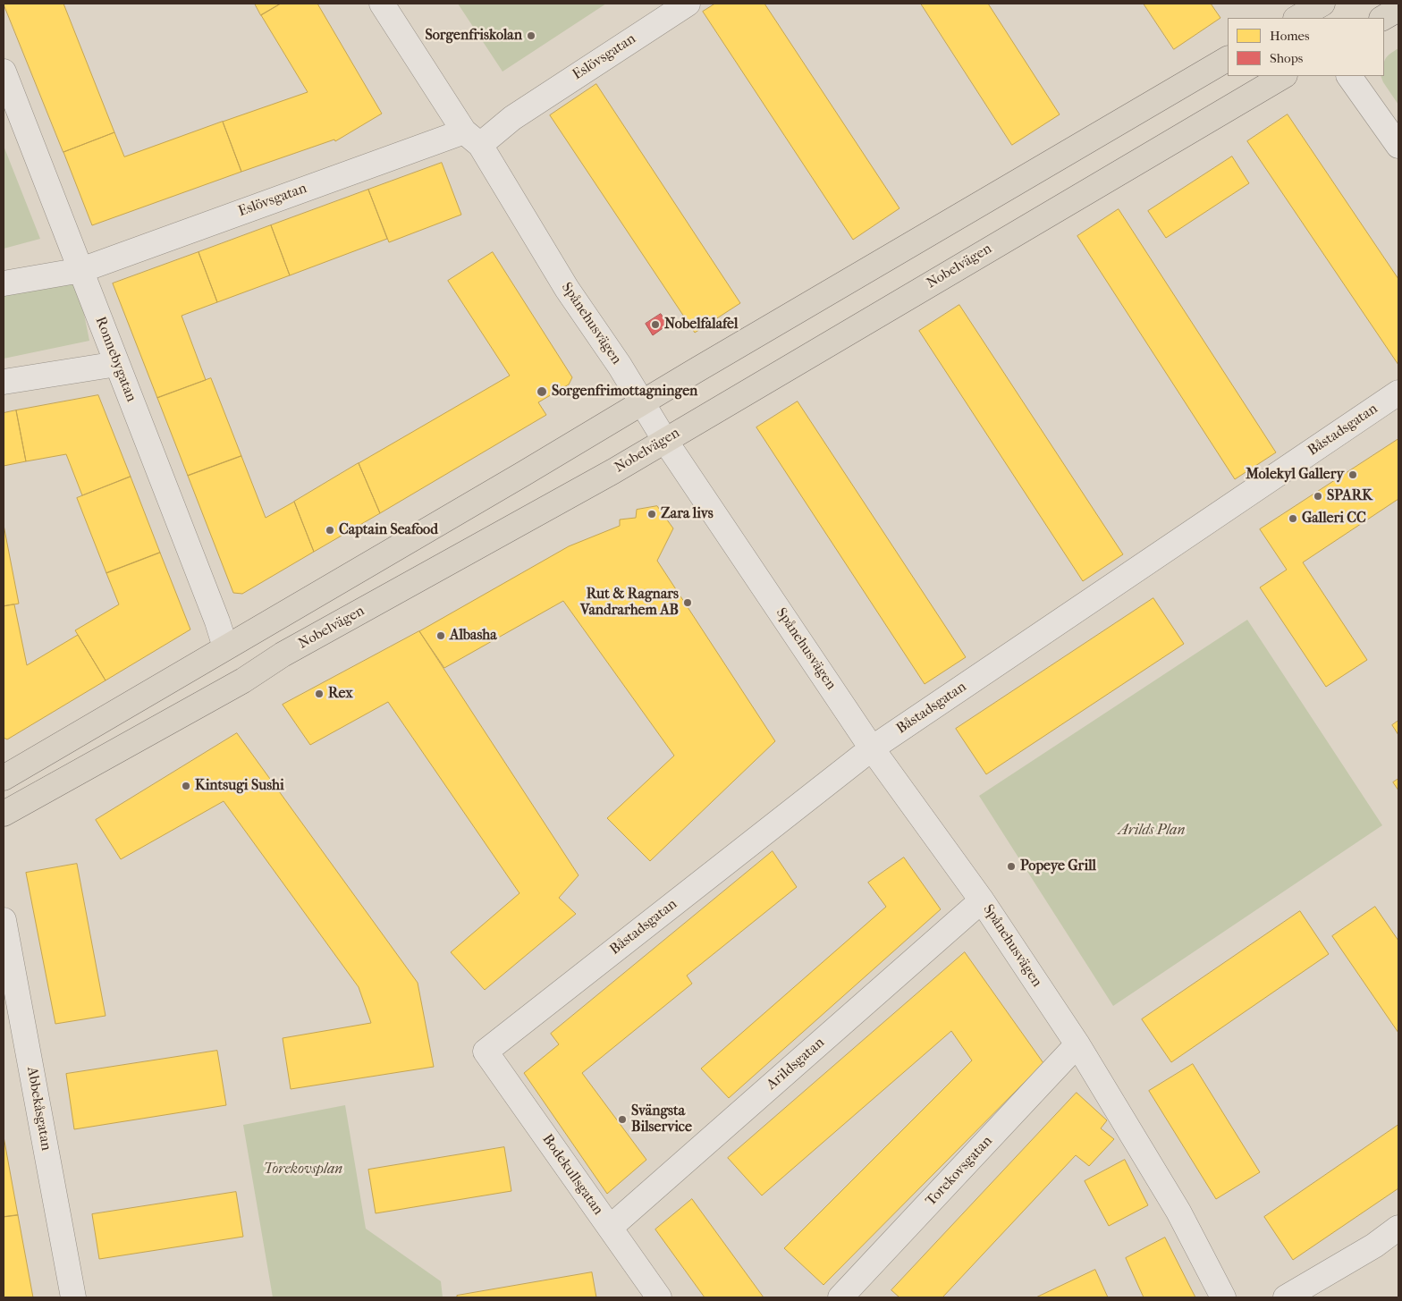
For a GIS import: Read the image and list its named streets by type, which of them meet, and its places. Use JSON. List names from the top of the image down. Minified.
{"streets":{"main road":["Nobelvägen"],"street":["Eslövsgatan","Spånehusvägen","Ronnebygatan","Båstadsgatan","Arildsgatan","Abbekåsgatan","Torekovsgatan","Bodekullsgatan"]},"crossings":[["Eslövsgatan","Spånehusvägen"],["Eslövsgatan","Ronnebygatan"],["Nobelvägen","Spånehusvägen"],["Spånehusvägen","Båstadsgatan"],["Spånehusvägen","Arildsgatan"],["Spånehusvägen","Torekovsgatan"],["Båstadsgatan","Bodekullsgatan"],["Arildsgatan","Bodekullsgatan"]],"parks":["Arilds Plan","Torekovsplan"],"places":["Sorgenfriskolan","Nobelfalafel","Sorgenfrimottagningen","Molekyl Gallery","SPARK","Zara livs","Galleri CC","Captain Seafood","Rut & Ragnars Vandrarhem AB","Albasha","Rex","Kintsugi Sushi","Popeye Grill","Svängsta Bilservice"],"legend":["Homes","Shops"]}
